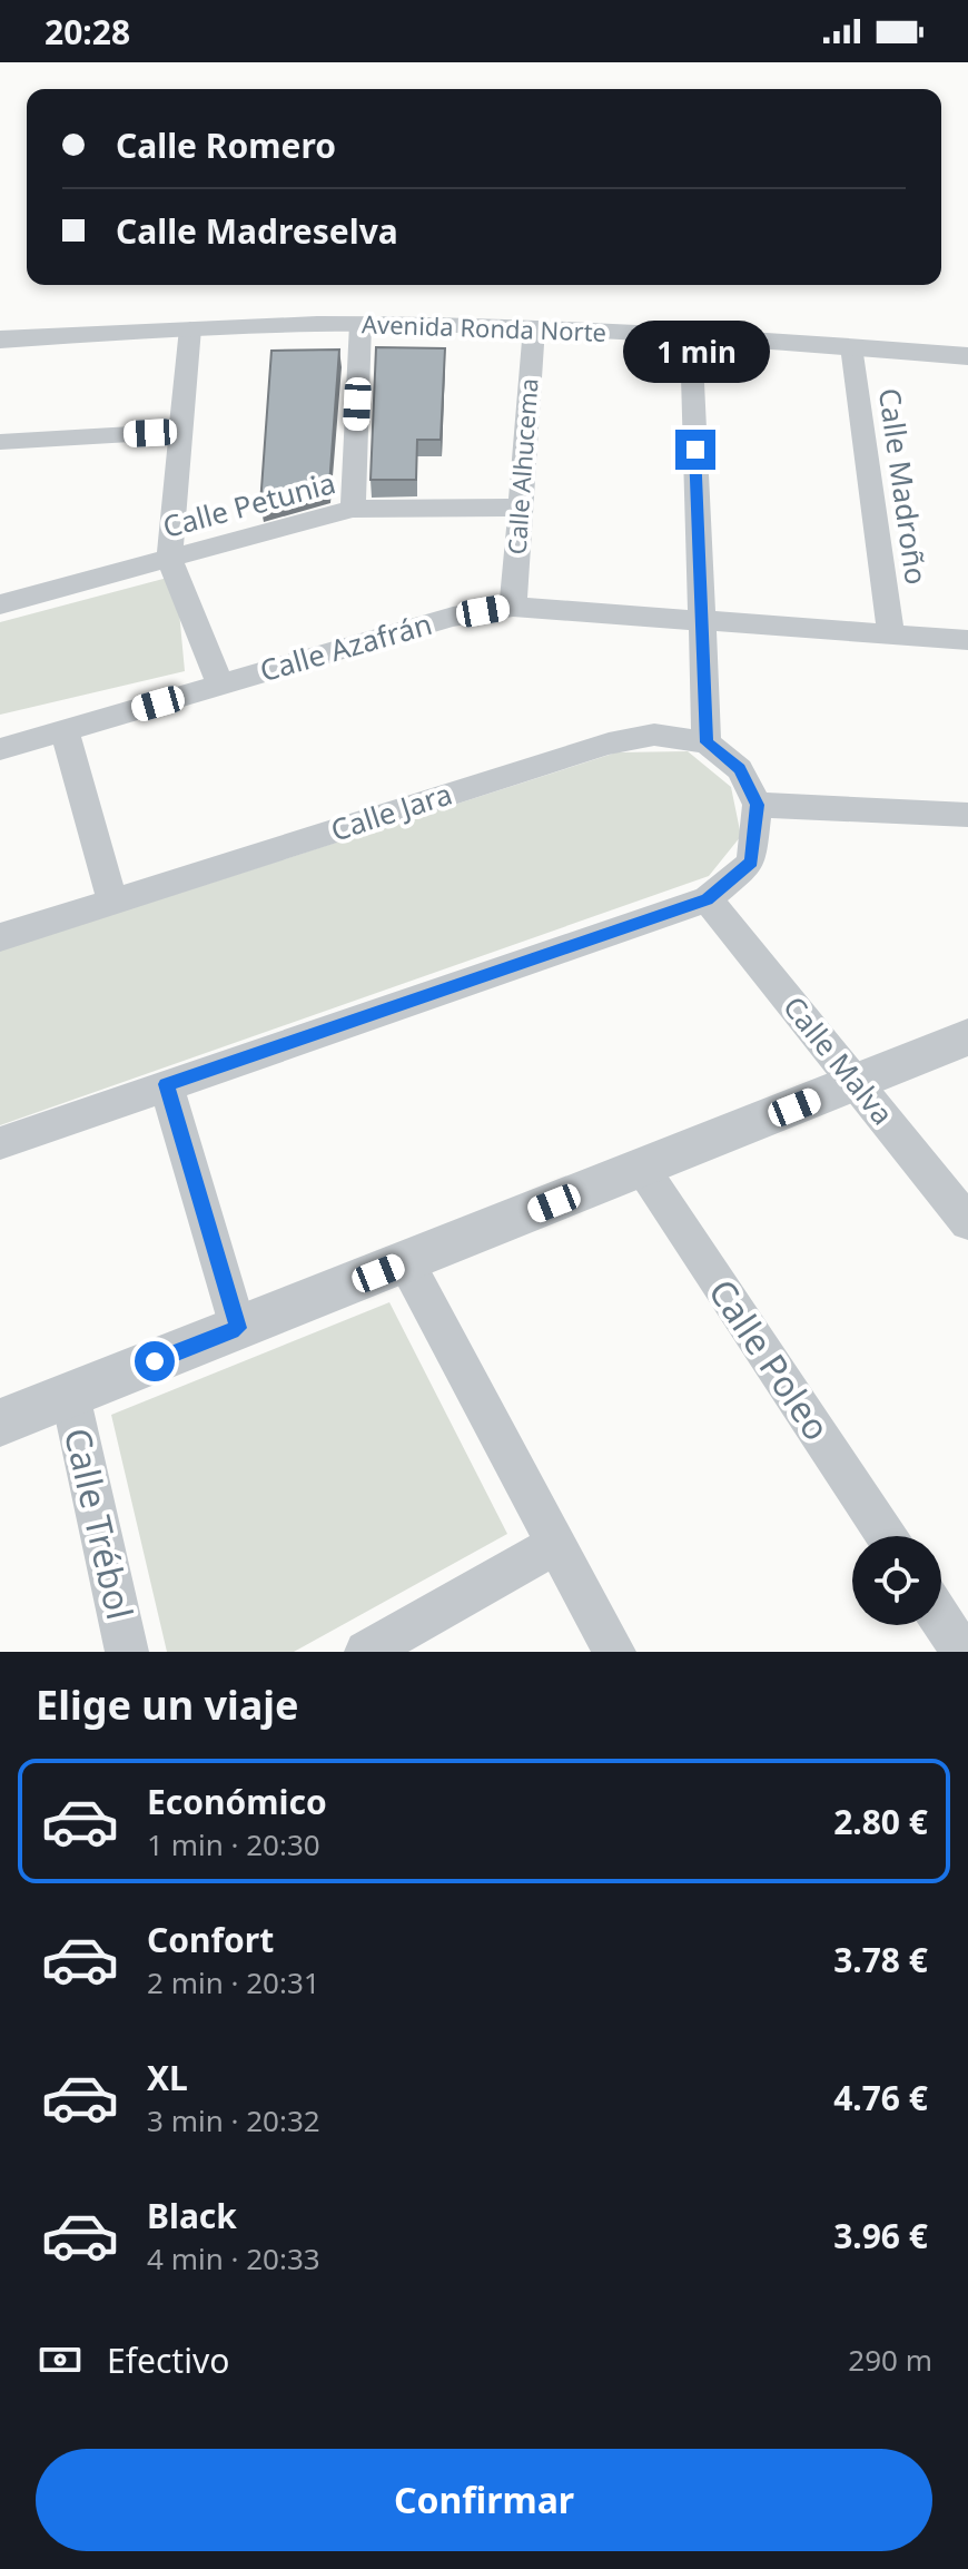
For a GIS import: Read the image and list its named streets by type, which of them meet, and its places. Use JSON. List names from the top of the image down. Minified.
{"streets":{"street":["Avenida Ronda Norte","Calle Alhucema","Calle Madroño","Calle Petunia","Calle Azafrán","Calle Jara","Calle Malva","Calle Poleo","Calle Trébol"]},"crossings":[["Avenida Ronda Norte","Calle Alhucema"],["Avenida Ronda Norte","Calle Madroño"],["Calle Alhucema","Calle Petunia"],["Calle Alhucema","Calle Azafrán"],["Calle Madroño","Calle Azafrán"]],"page":{"status":"20:28","banner":["Calle Romero","Calle Madreselva"],"bubble":"1 min","heading":"Elige un viaje","list":[{"name":"Económico","note":"1 min · 20:30","value":"2.80 €"},{"name":"Confort","note":"2 min · 20:31","value":"3.78 €"},{"name":"XL","note":"3 min · 20:32","value":"4.76 €"},{"name":"Black","note":"4 min · 20:33","value":"3.96 €"}],"pay":["Efectivo","290 m"],"buttons":"Confirmar"}}
